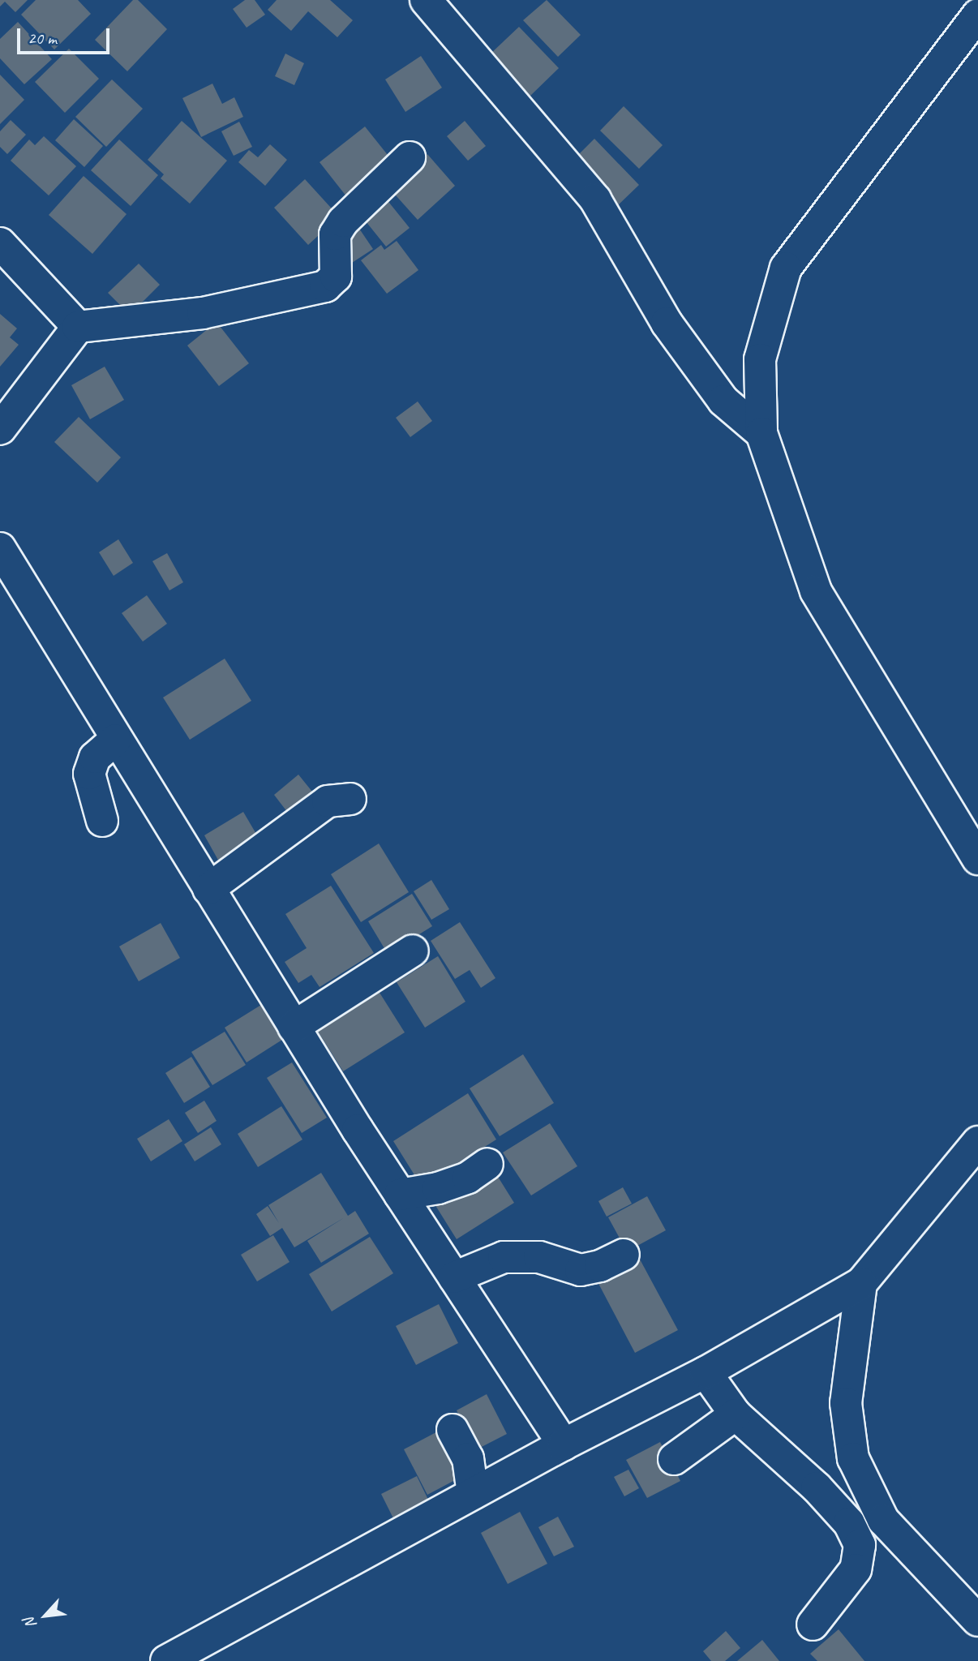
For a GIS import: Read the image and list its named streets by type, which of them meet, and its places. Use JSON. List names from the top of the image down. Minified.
{"scale_bar":"20 m","north":"bottom left"}
